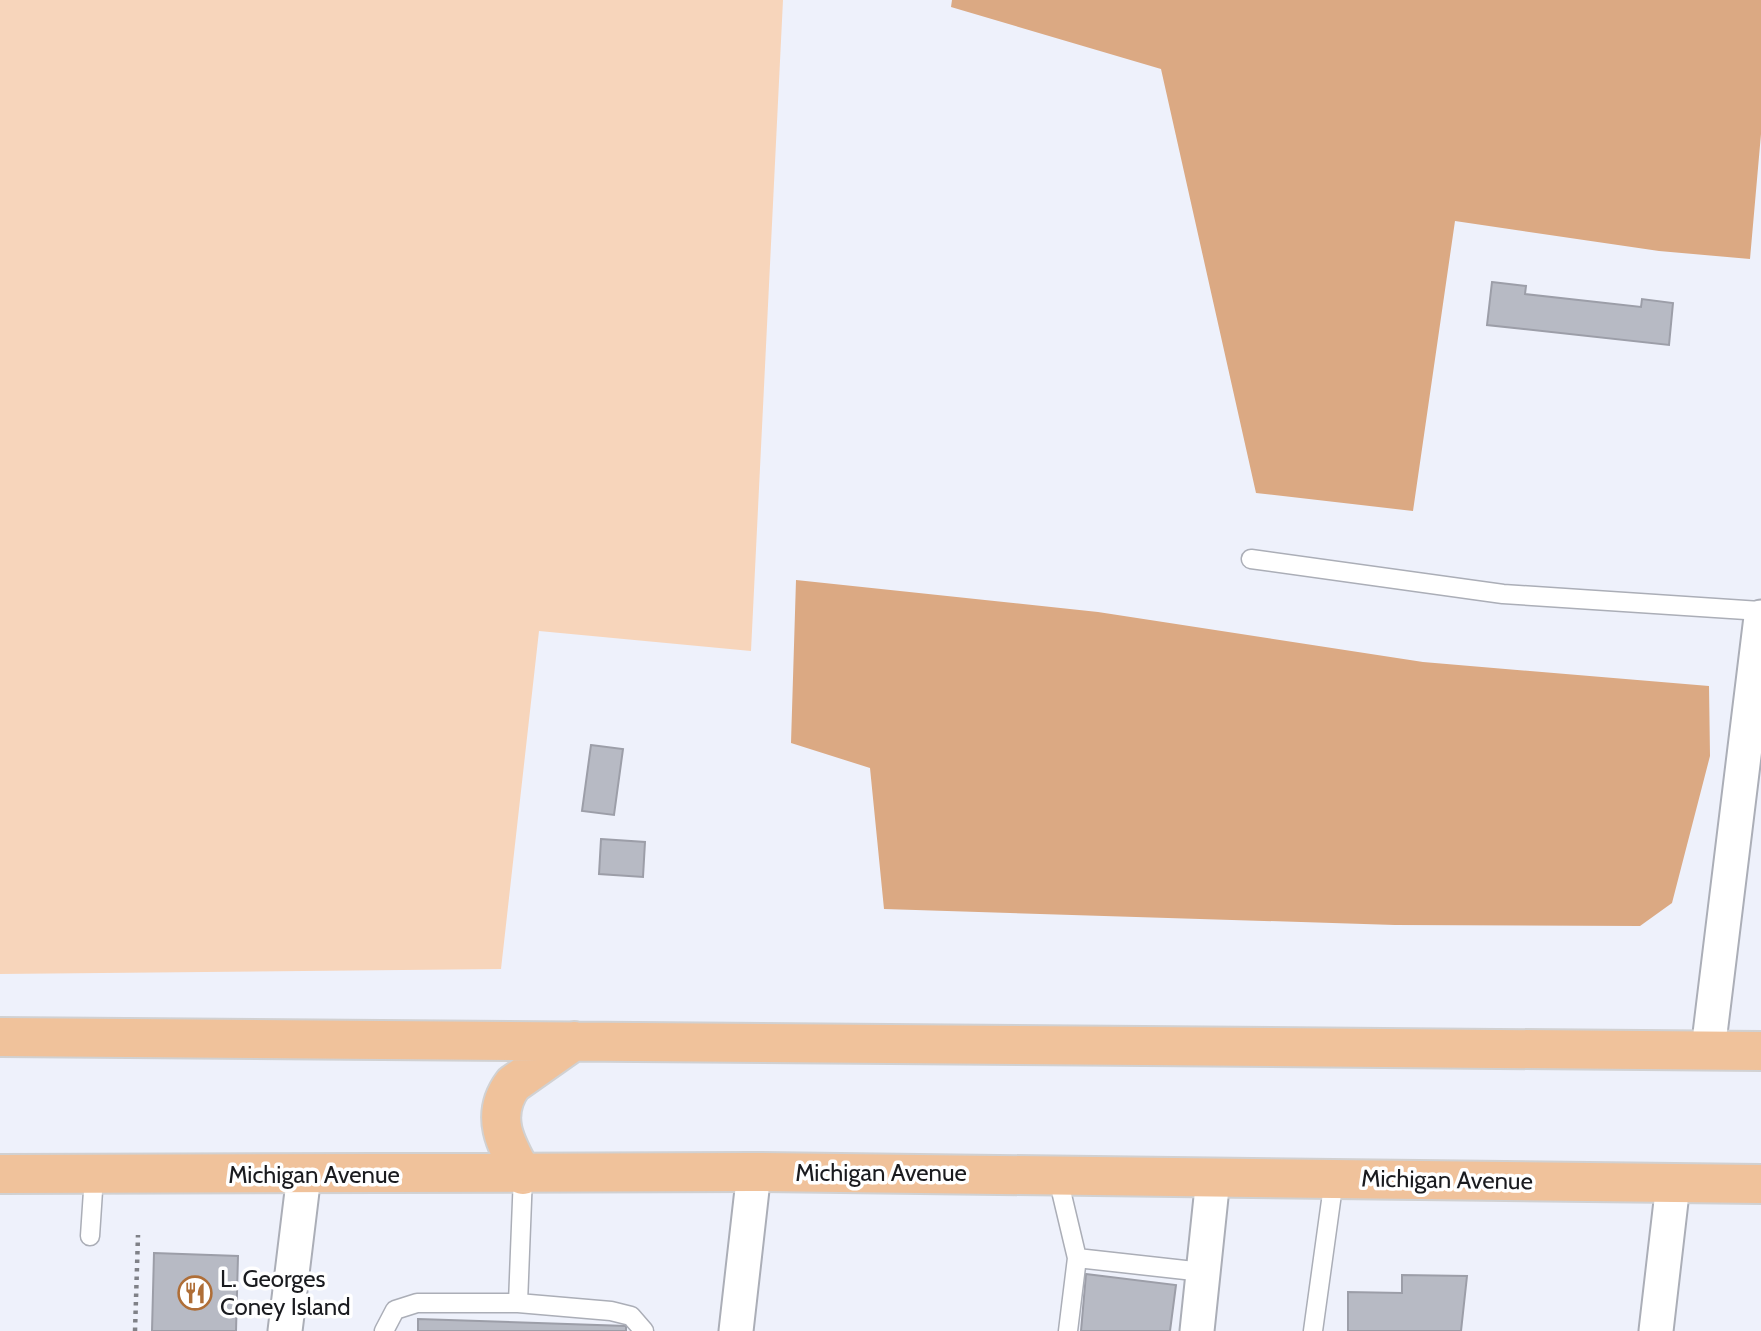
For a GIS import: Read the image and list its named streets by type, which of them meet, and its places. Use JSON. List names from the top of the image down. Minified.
{"streets":{"main road":["Michigan Avenue"]},"places":{"restaurant":["L. Georges Coney Island"]}}
